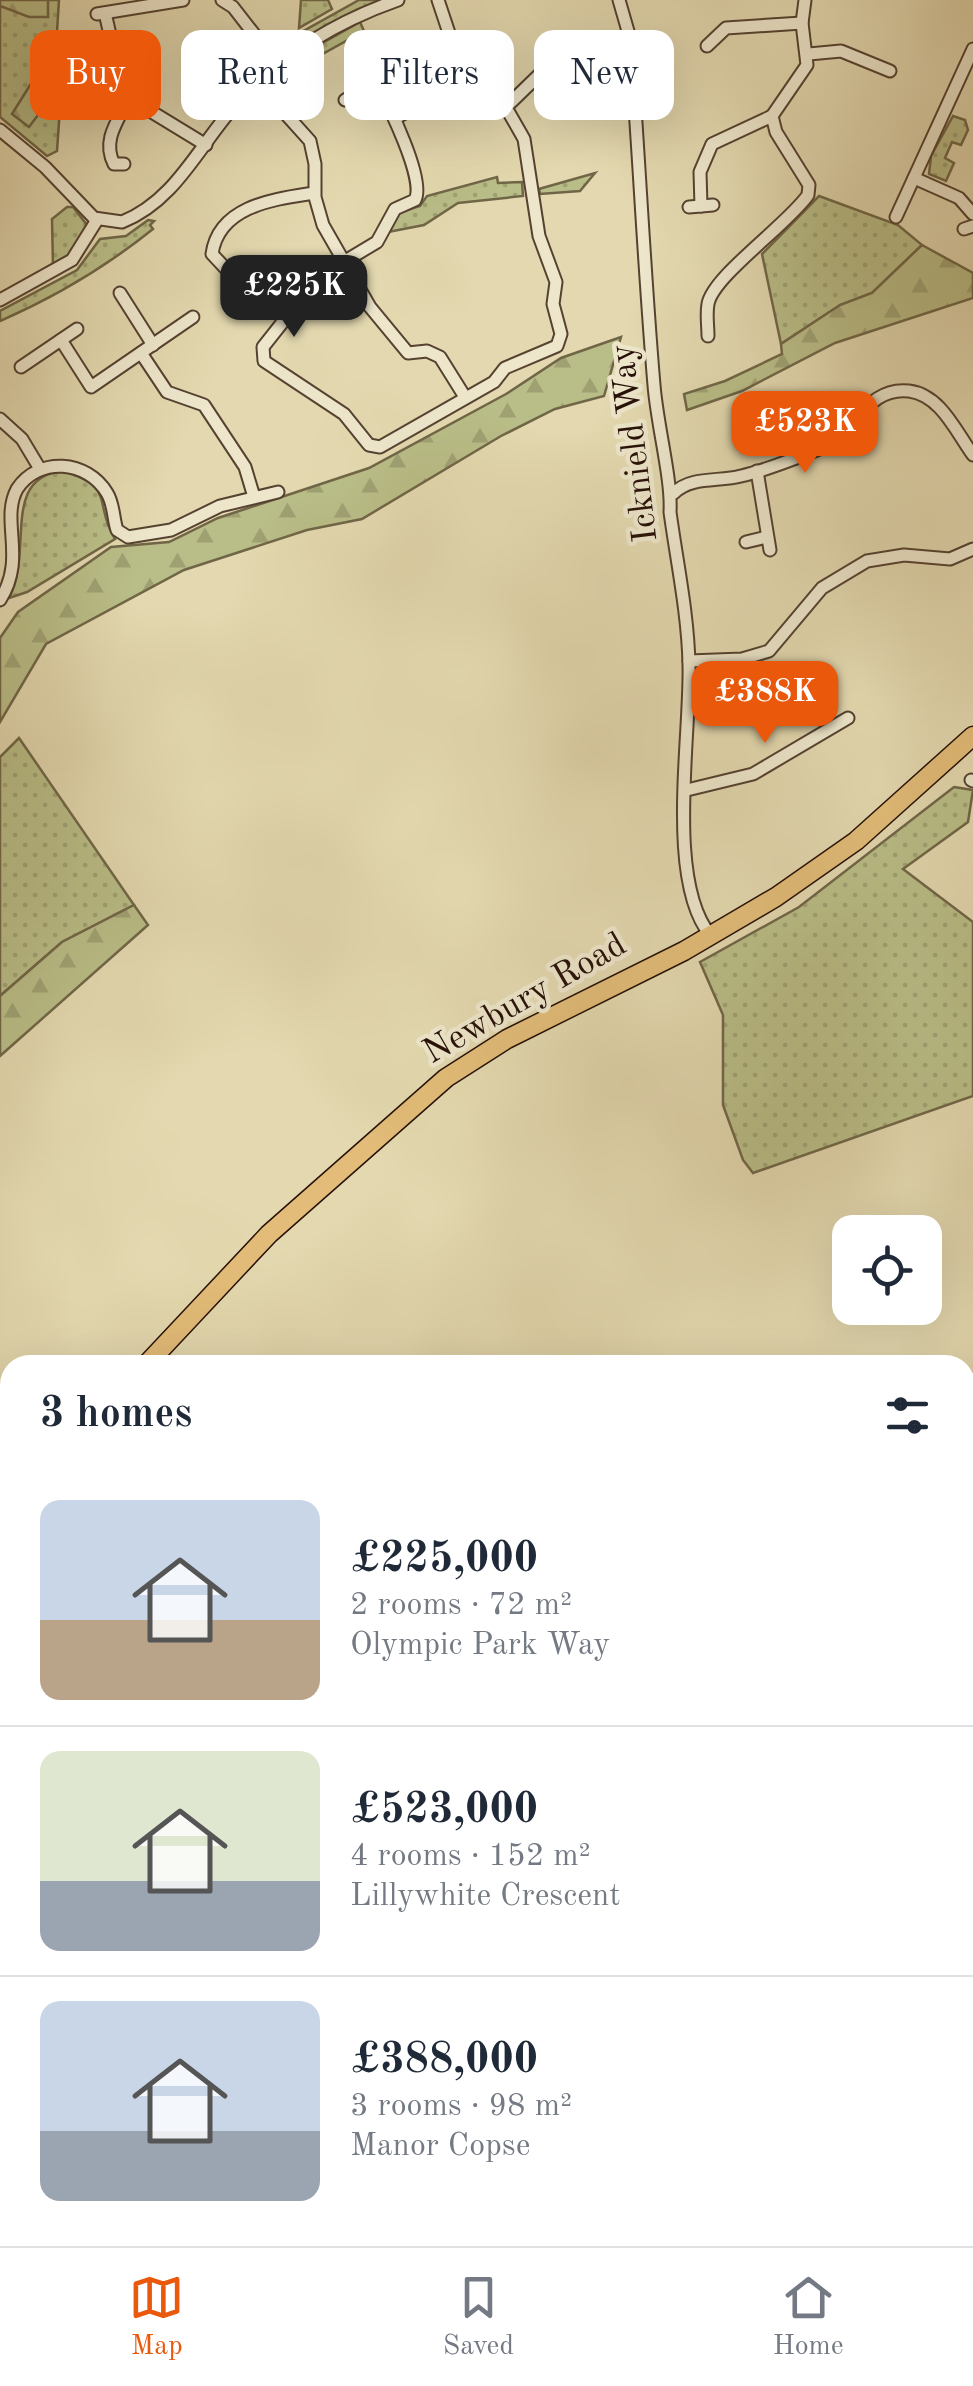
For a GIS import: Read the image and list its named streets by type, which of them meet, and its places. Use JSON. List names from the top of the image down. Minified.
{"streets":{"main road":["Newbury Road"],"street":["Icknield Way"]},"crossings":[["Icknield Way","Newbury Road"]],"page":{"chip":["Buy","Rent","Filters","New"],"price":["£225K","£523K","£388K"],"heading":"3 homes","list":[{"name":"£225,000","note":"2 rooms · 72 m² · Olympic Park Way"},{"name":"£523,000","note":"4 rooms · 152 m² · Lillywhite Crescent"},{"name":"£388,000","note":"3 rooms · 98 m² · Manor Copse"}],"tabs":["Map","Saved","Home"]}}
